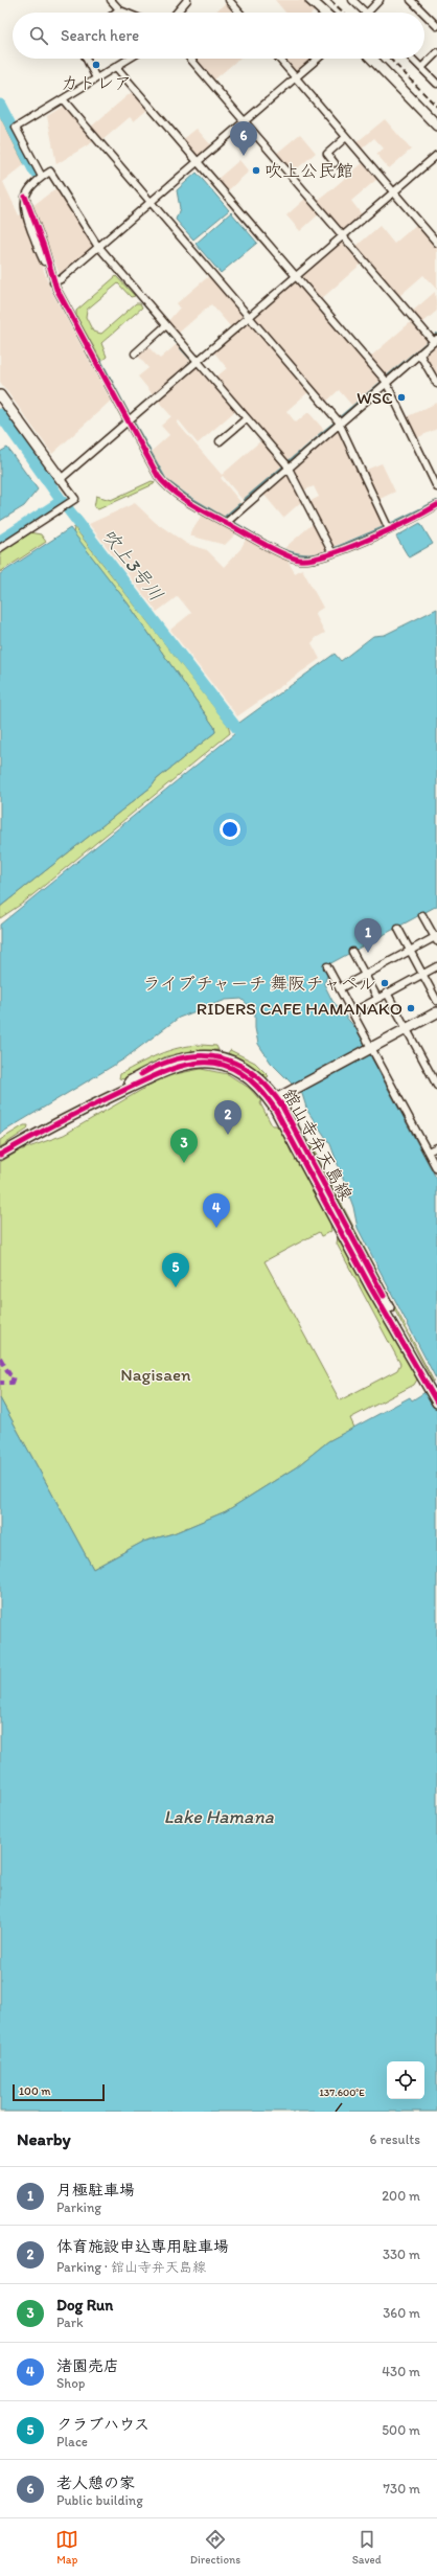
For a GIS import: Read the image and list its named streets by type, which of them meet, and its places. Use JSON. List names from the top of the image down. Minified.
{"streets":{"main road":["舘山寺弁天島線"]},"water":["吹上3号川","Lake Hamana"],"parks":["Nagisaen"],"places":["カトレア","吹上公民館","WSC","ライブチャーチ 舞阪チャペル","RIDERS CAFE HAMANAKO"],"scale_bar":"100 m","page":{"search":"Search here","pins":["6","1","2","3","4","5"],"scale":"100 m","heading":["Nearby","6 results"],"list":[{"mark":"1","name":"月極駐車場","note":"Parking","value":"200 m"},{"mark":"2","name":"体育施設申込専用駐車場","note":"Parking · 舘山寺弁天島線","value":"330 m"},{"mark":"3","name":"Dog Run","note":"Park","value":"360 m"},{"mark":"4","name":"渚園売店","note":"Shop","value":"430 m"},{"mark":"5","name":"クラブハウス","note":"Place","value":"500 m"},{"mark":"6","name":"老人憩の家","note":"Public building","value":"730 m"}],"nav":["Map","Directions","Saved"]},"coordinates":["137.600°E"]}
